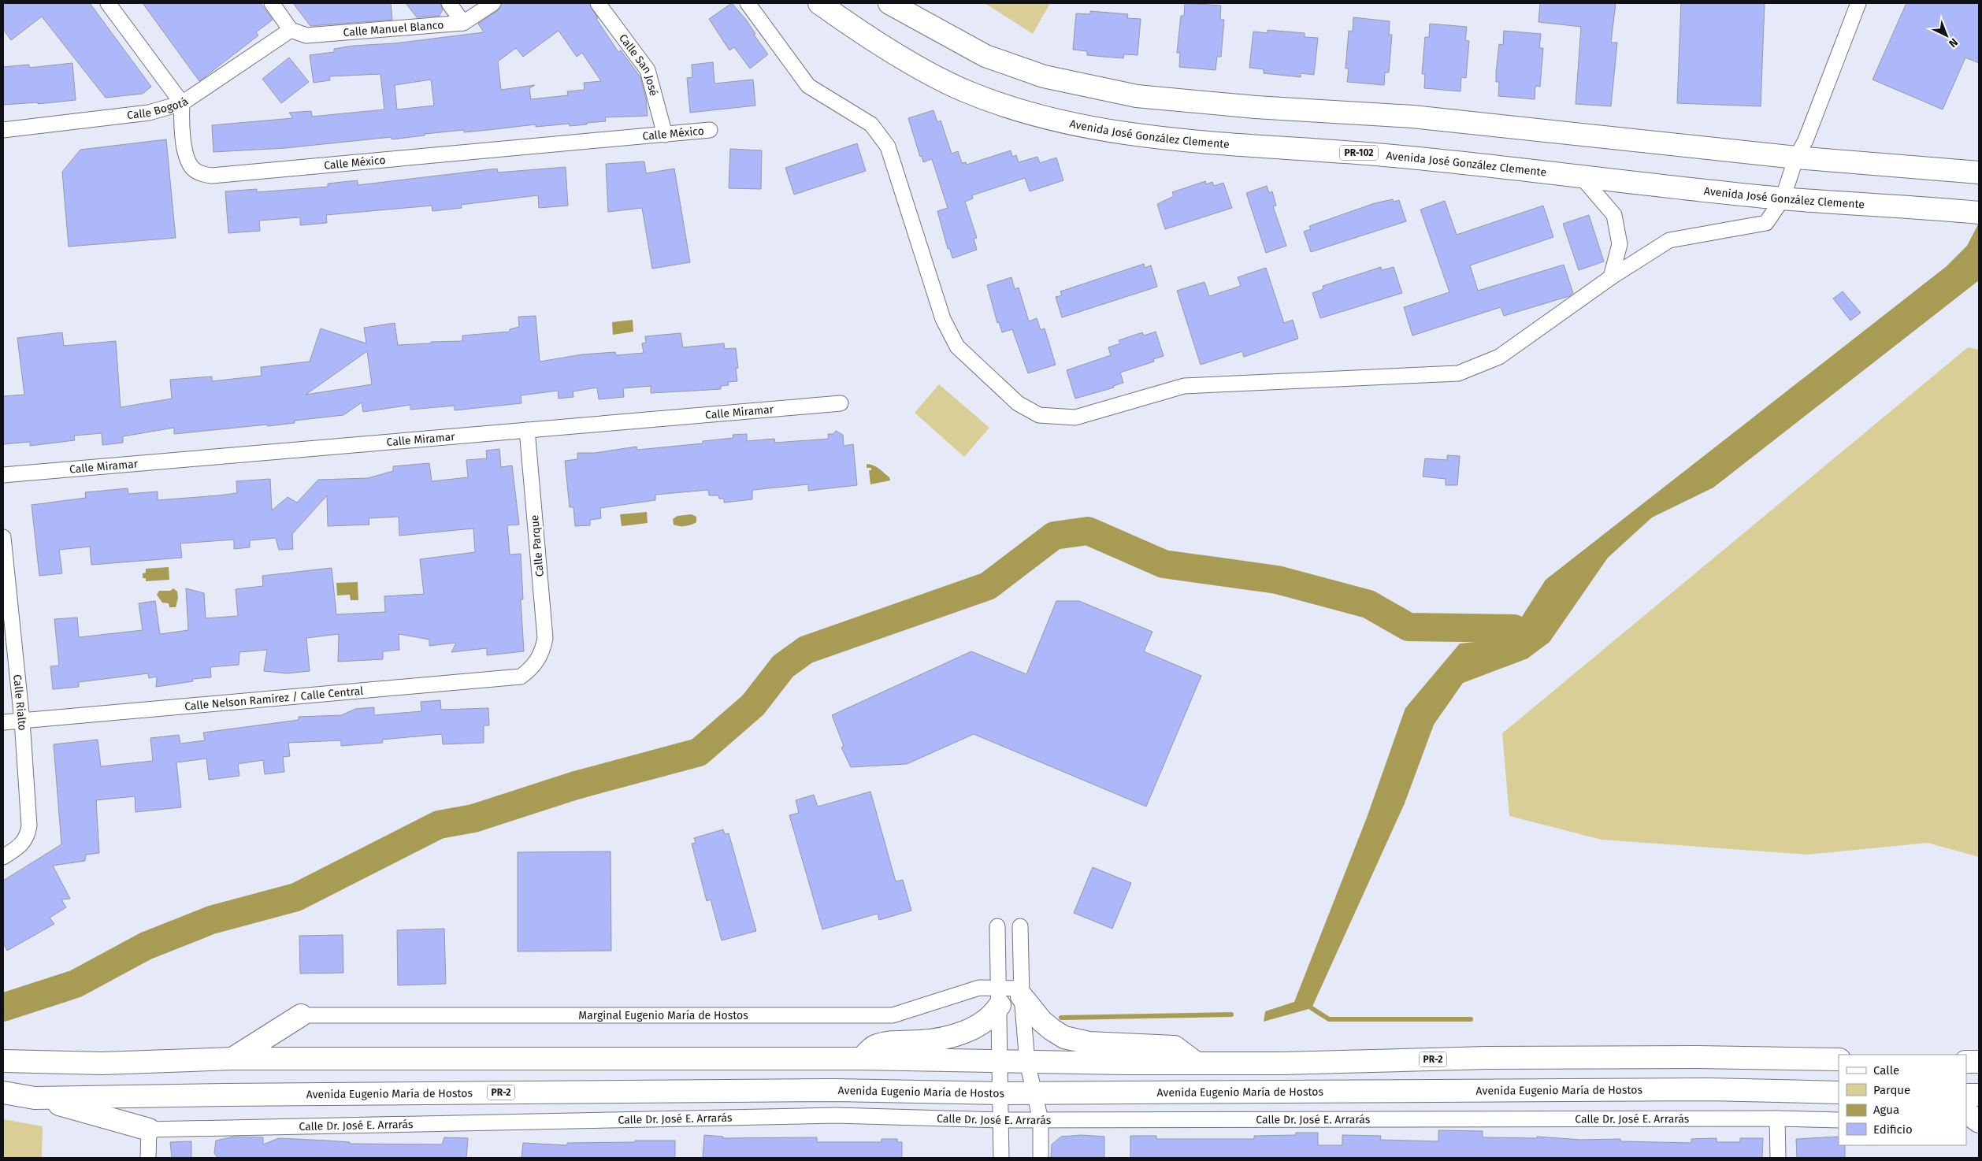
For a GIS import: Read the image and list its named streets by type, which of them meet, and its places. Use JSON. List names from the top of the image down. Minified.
{"streets":{"main road":["Avenida José González Clemente","PR-102","PR-2","Avenida Eugenio María de Hostos"],"street":["Calle Manuel Blanco","Calle San José","Calle Bogotá","Calle México","Calle Miramar","Calle Parque","Calle Nelson Ramírez / Calle Central","Calle Rialto","Marginal Eugenio María de Hostos","Calle Dr. José E. Arrarás"]},"crossings":[["Calle Manuel Blanco","Calle Bogotá"],["Calle San José","Calle México"],["Calle Bogotá","Calle México"],["Calle Miramar","Calle Parque"],["Calle Parque","Calle Nelson Ramírez / Calle Central"],["Calle Nelson Ramírez / Calle Central","Calle Rialto"]],"legend":["Calle","Parque","Agua","Edificio"],"north":"bottom right"}
